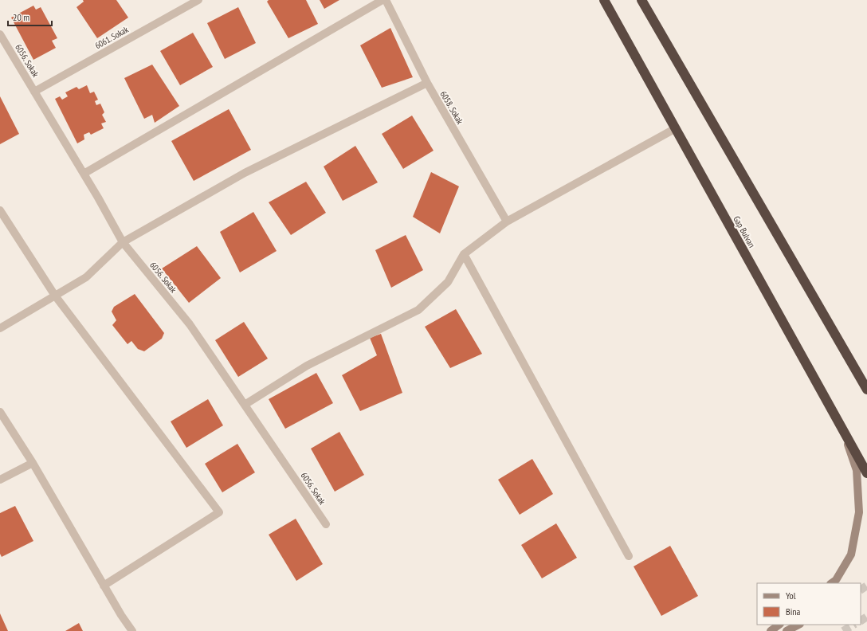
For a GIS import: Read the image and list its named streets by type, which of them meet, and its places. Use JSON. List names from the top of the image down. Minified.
{"streets":{"highway":["Gap Bulvarı"],"street":["6061. Sokak","6056. Sokak","6058. Sokak"]},"crossings":[["6061. Sokak","6056. Sokak"]],"legend":["Yol","Bina"],"scale_bar":"20 m"}
